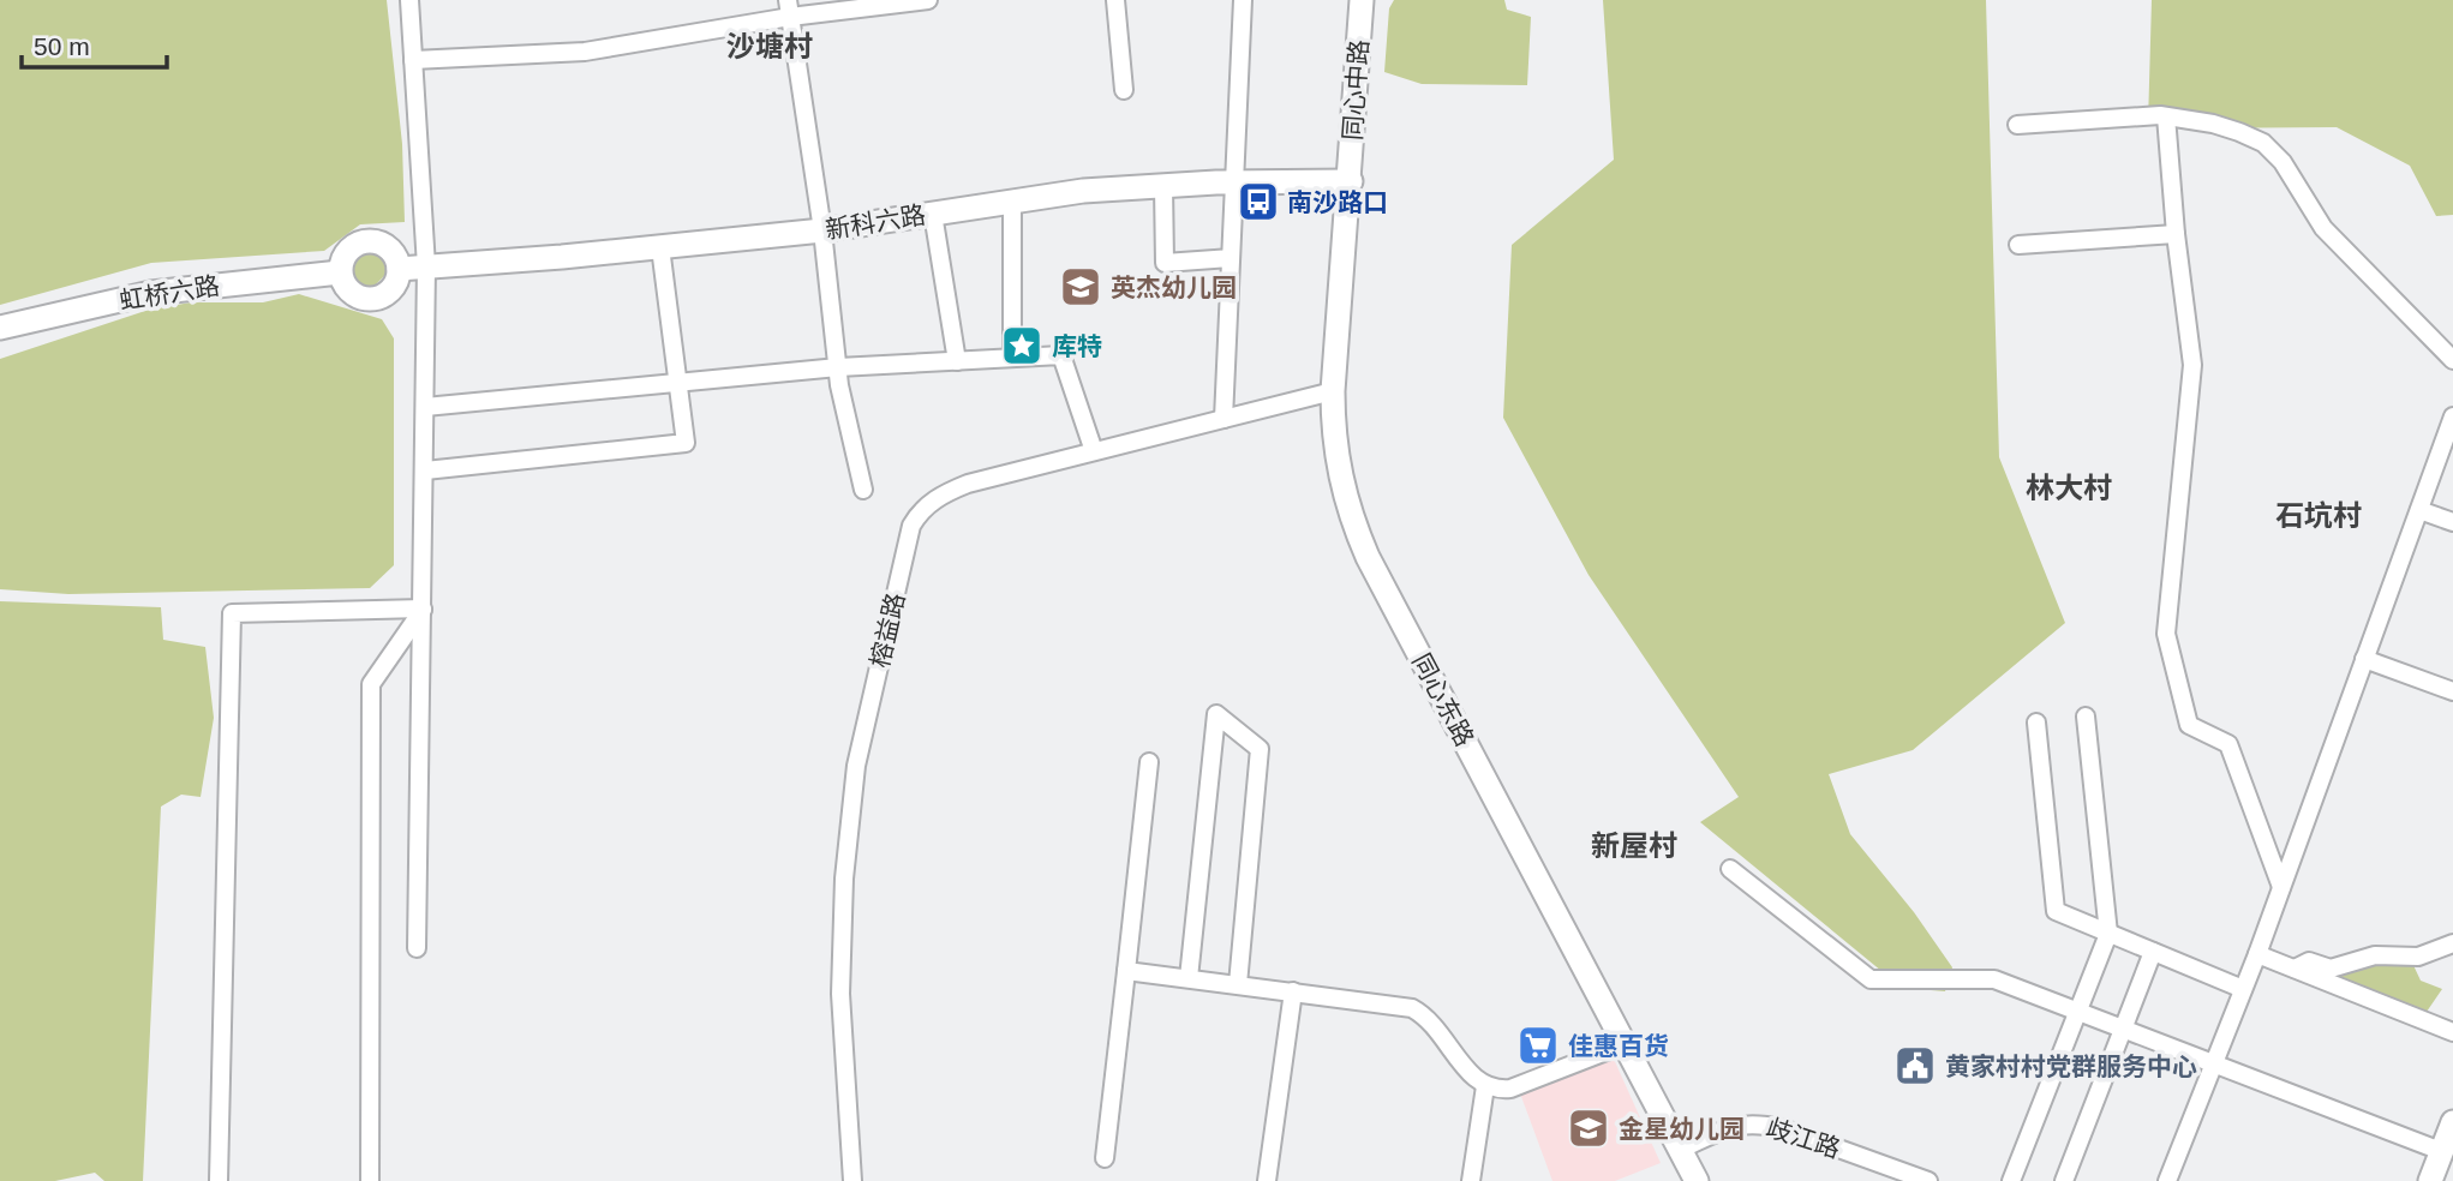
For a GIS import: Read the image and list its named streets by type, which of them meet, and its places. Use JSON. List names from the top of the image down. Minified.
{"streets":{"street":["同心中路","新科六路","虹桥六路","榕益路","同心东路","歧江路"]},"crossings":[["同心中路","新科六路"],["同心中路","同心东路"],["新科六路","虹桥六路"],["新科六路","同心东路"],["榕益路","同心东路"],["同心东路","歧江路"]],"districts":["沙塘村","林大村","石坑村","新屋村"],"places":{"bus stop":["南沙路口"],"school or university":["英杰幼儿园","金星幼儿园"],"place":["库特"],"supermarket":["佳惠百货"],"public building":["黄家村村党群服务中心"]},"scale_bar":"50 m"}
